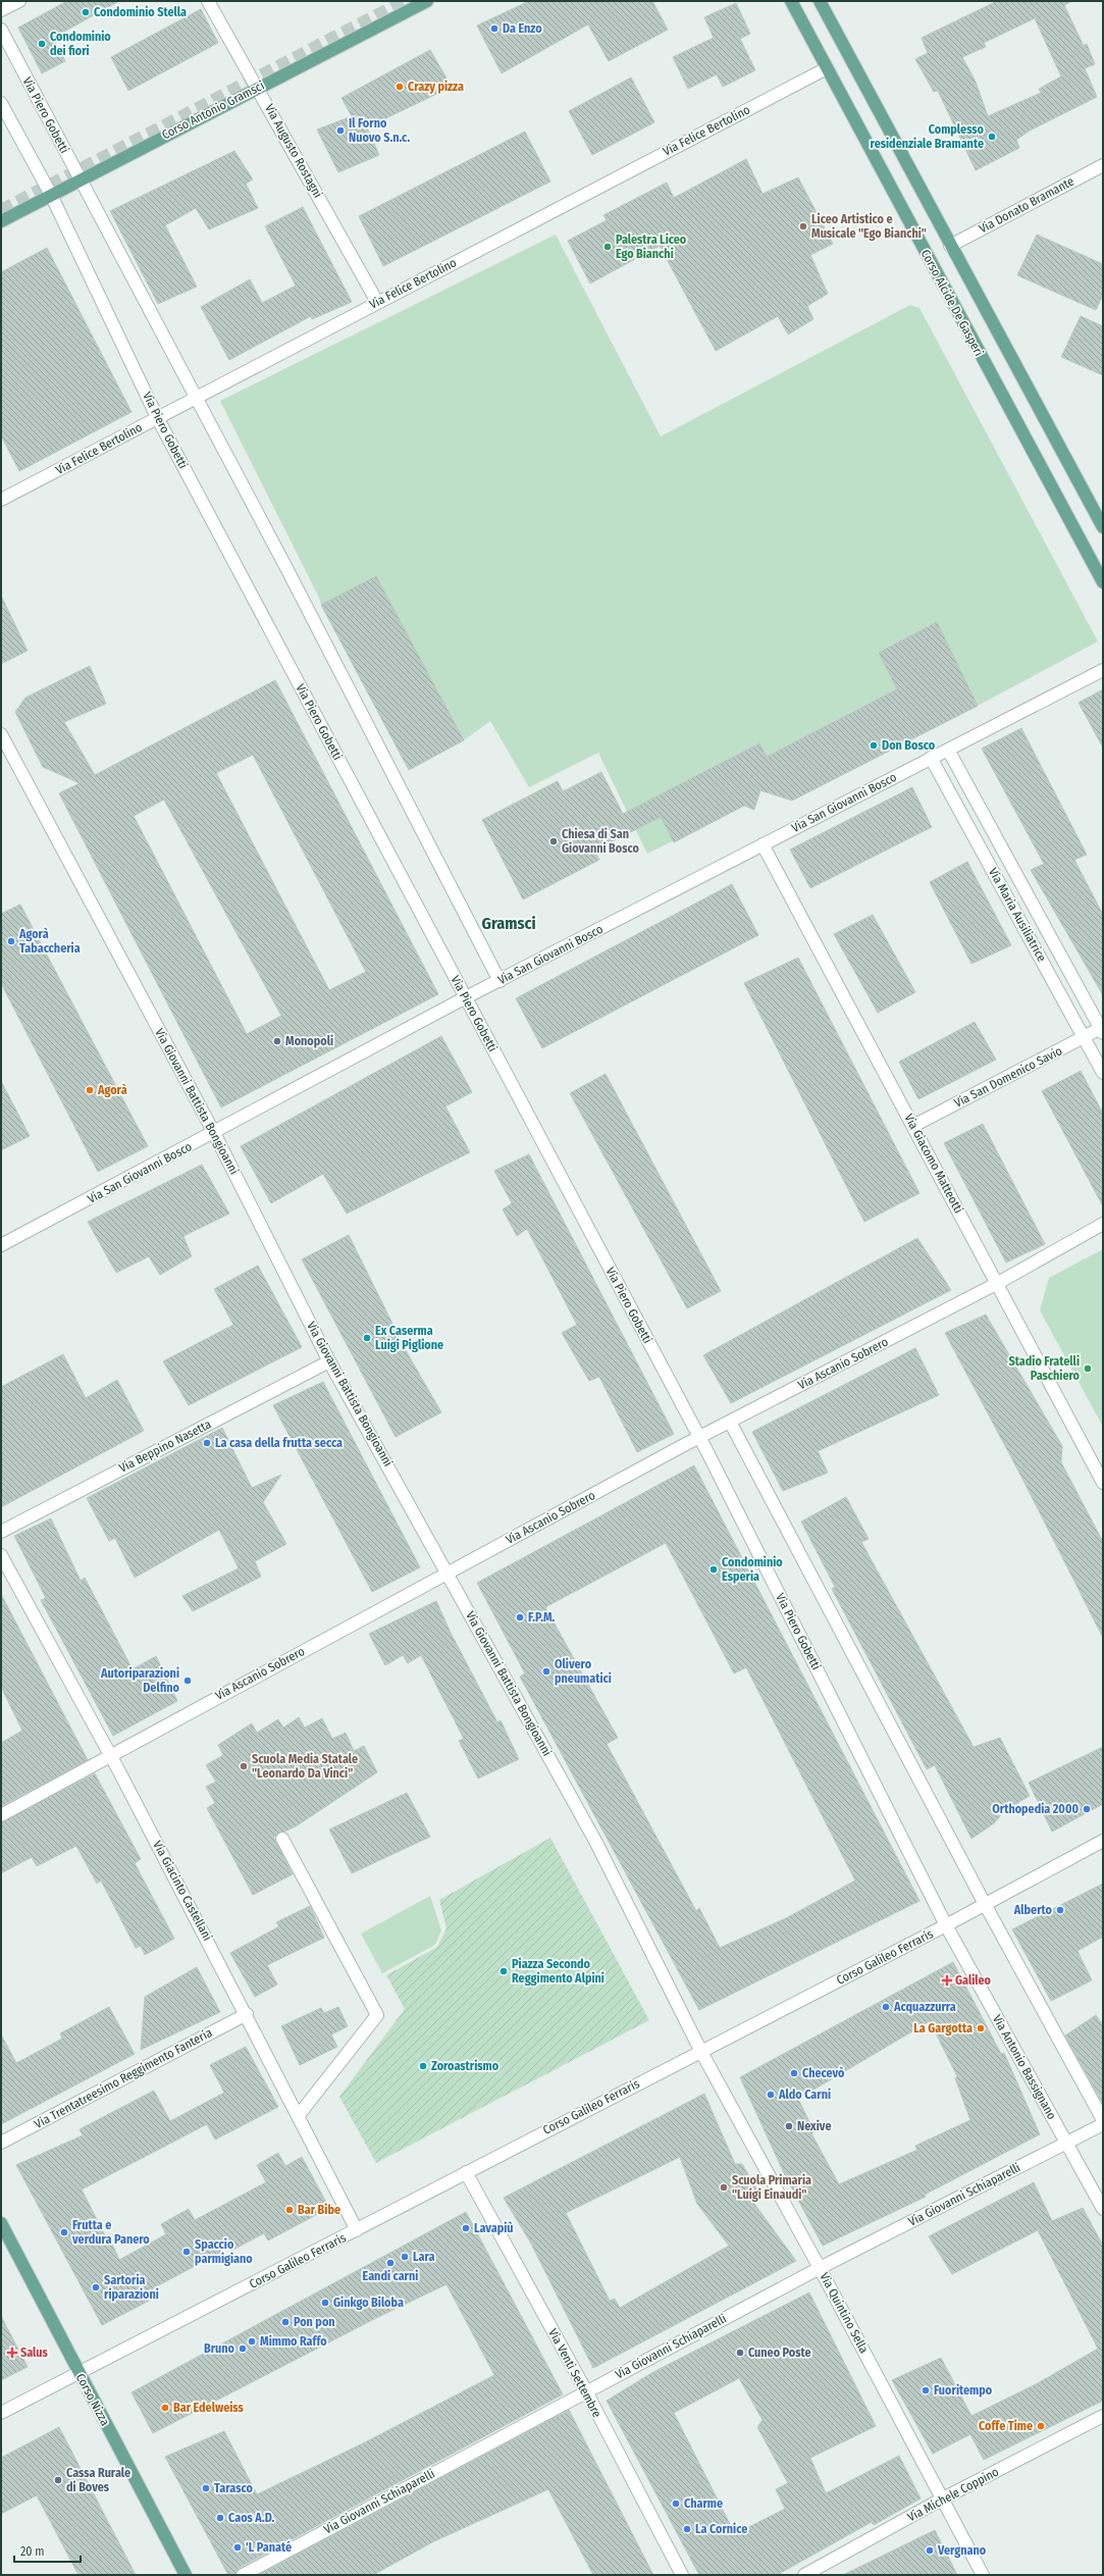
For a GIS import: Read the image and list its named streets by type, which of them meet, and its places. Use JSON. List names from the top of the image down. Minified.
{"streets":{"main road":["Corso Antonio Gramsci","Corso Alcide De Gasperi","Corso Nizza"],"street":["Via Piero Gobetti","Via Felice Bertolino","Via Augusto Rostagni","Via Donato Bramante","Via San Giovanni Bosco","Via Maria Ausiliatrice","Via San Domenico Savio","Via Giovanni Battista Bongioanni","Via Giacomo Matteotti","Via Ascanio Sobrero","Via Beppino Nasetta","Via Giacinto Castellani","Corso Galileo Ferraris","Via Antonio Bassignano","Via Trentatreesimo Reggimento Fanteria","Via Giovanni Schiaparelli","Via Quintino Sella","Via Venti Settembre","Via Michele Coppino"]},"crossings":[["Corso Antonio Gramsci","Via Piero Gobetti"],["Corso Antonio Gramsci","Via Augusto Rostagni"],["Via Piero Gobetti","Via Felice Bertolino"],["Via Piero Gobetti","Via San Giovanni Bosco"],["Via Piero Gobetti","Via Ascanio Sobrero"],["Via Piero Gobetti","Corso Galileo Ferraris"],["Via Piero Gobetti","Via Antonio Bassignano"],["Via Felice Bertolino","Via Augusto Rostagni"],["Via Felice Bertolino","Corso Alcide De Gasperi"],["Via Donato Bramante","Corso Alcide De Gasperi"],["Via San Giovanni Bosco","Via Maria Ausiliatrice"],["Via San Giovanni Bosco","Via Giovanni Battista Bongioanni"],["Via San Giovanni Bosco","Via Giacomo Matteotti"],["Via Maria Ausiliatrice","Via San Domenico Savio"],["Via San Domenico Savio","Via Giacomo Matteotti"],["Via Giovanni Battista Bongioanni","Via Ascanio Sobrero"],["Via Giovanni Battista Bongioanni","Via Beppino Nasetta"],["Via Giovanni Battista Bongioanni","Corso Galileo Ferraris"],["Via Giovanni Battista Bongioanni","Via Quintino Sella"],["Via Giacomo Matteotti","Via Ascanio Sobrero"],["Via Ascanio Sobrero","Via Giacinto Castellani"],["Via Giacinto Castellani","Corso Galileo Ferraris"],["Via Giacinto Castellani","Via Trentatreesimo Reggimento Fanteria"],["Corso Galileo Ferraris","Via Antonio Bassignano"],["Corso Galileo Ferraris","Via Quintino Sella"],["Corso Galileo Ferraris","Via Venti Settembre"],["Corso Galileo Ferraris","Corso Nizza"],["Via Antonio Bassignano","Via Giovanni Schiaparelli"],["Via Giovanni Schiaparelli","Via Quintino Sella"],["Via Giovanni Schiaparelli","Via Venti Settembre"],["Via Quintino Sella","Via Michele Coppino"]],"districts":["Gramsci"],"places":{"other":["Condominio Stella","Da Enzo","Condominio dei fiori","Crazy pizza","Il Forno Nuovo S.n.c.","Complesso residenziale Bramante","Liceo Artistico e Musicale \"Ego Bianchi\"","Palestra Liceo Ego Bianchi","Don Bosco","Chiesa di San Giovanni Bosco","Agorà Tabaccheria","Monopoli","Agorà","Ex Caserma Luigi Piglione","Stadio Fratelli Paschiero","La casa della frutta secca","Condominio Esperia","F.P.M.","Olivero pneumatici","Autoriparazioni Delfino","Scuola Media Statale \"Leonardo Da Vinci\"","Orthopedia 2000","Alberto","Piazza Secondo Reggimento Alpini","Acquazzurra","La Gargotta","Zoroastrismo","Checevò","Aldo Carni","Nexive","Scuola Primaria \"Luigi Einaudi\"","Bar Bibe","Lavapiù","Frutta e verdura Panero","Spaccio parmigiano","Lara","Eandi carni","Sartoria riparazioni","Ginkgo Biloba","Pon pon","Mimmo Raffo","Bruno","Cuneo Poste","Fuoritempo","Bar Edelweiss","Coffe Time","Cassa Rurale di Boves","Tarasco","Charme","Caos A.D.","La Cornice","'L Panaté","Vergnano"],"health":["Galileo","Salus"]},"scale_bar":"20 m"}
